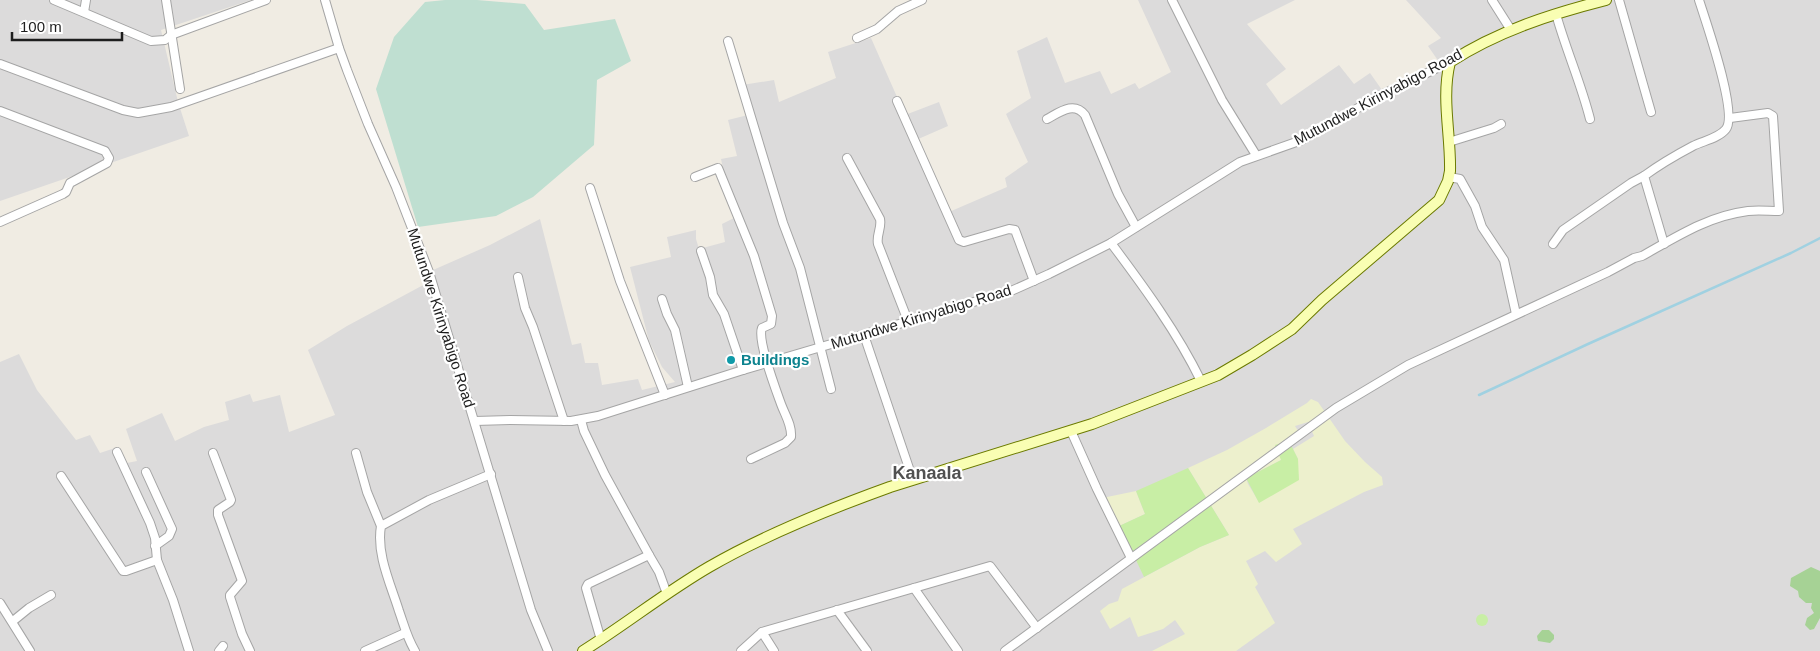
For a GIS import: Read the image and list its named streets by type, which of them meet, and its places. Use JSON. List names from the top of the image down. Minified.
{"streets":{"street":["Mutundwe Kirinyabigo Road"]},"districts":["Kanaala"],"places":["Buildings"],"scale_bar":"100 m"}
